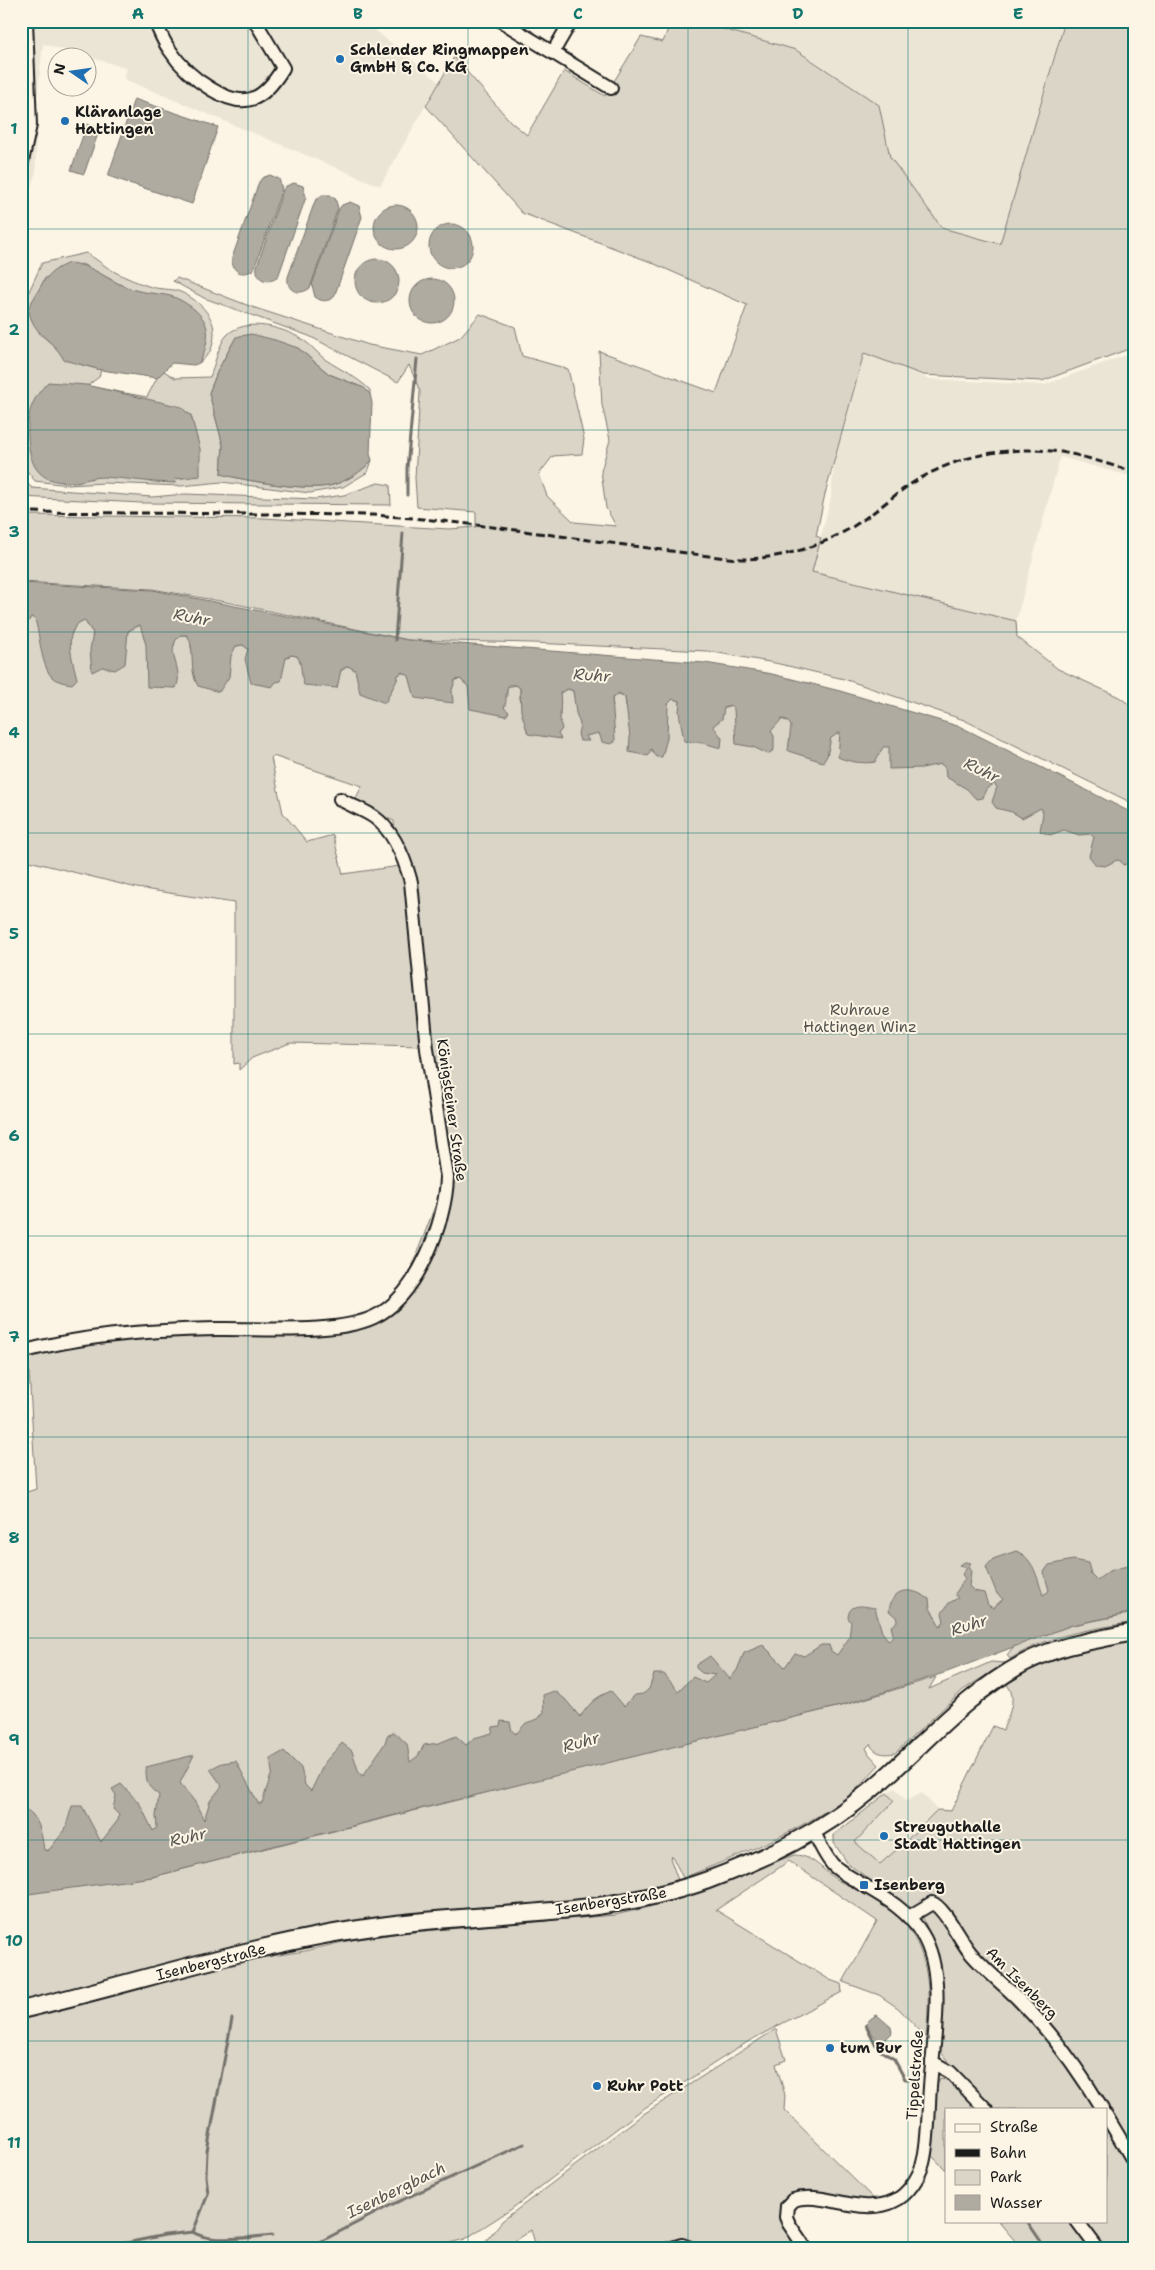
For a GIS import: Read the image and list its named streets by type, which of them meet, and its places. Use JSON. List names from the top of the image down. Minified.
{"streets":{"main road":["Isenbergstraße"],"street":["Königsteiner Straße","Am Isenberg","Tippelstraße"]},"crossings":[["Isenbergstraße","Tippelstraße"],["Am Isenberg","Tippelstraße"]],"water":["Ruhr","Isenbergbach"],"parks":["Ruhraue Hattingen Winz"],"places":{"other":["Schlender Ringmappen GmbH & Co. KG","Kläranlage Hattingen","Streuguthalle Stadt Hattingen","tum Bur","Ruhr Pott"],"transit":["Isenberg"]},"legend":["Straße","Bahn","Park","Wasser"],"north":"left","grid":{"columns":["A","B","C","D","E"],"rows":["1","2","3","4","5","6","7","8","9","10","11"]}}
